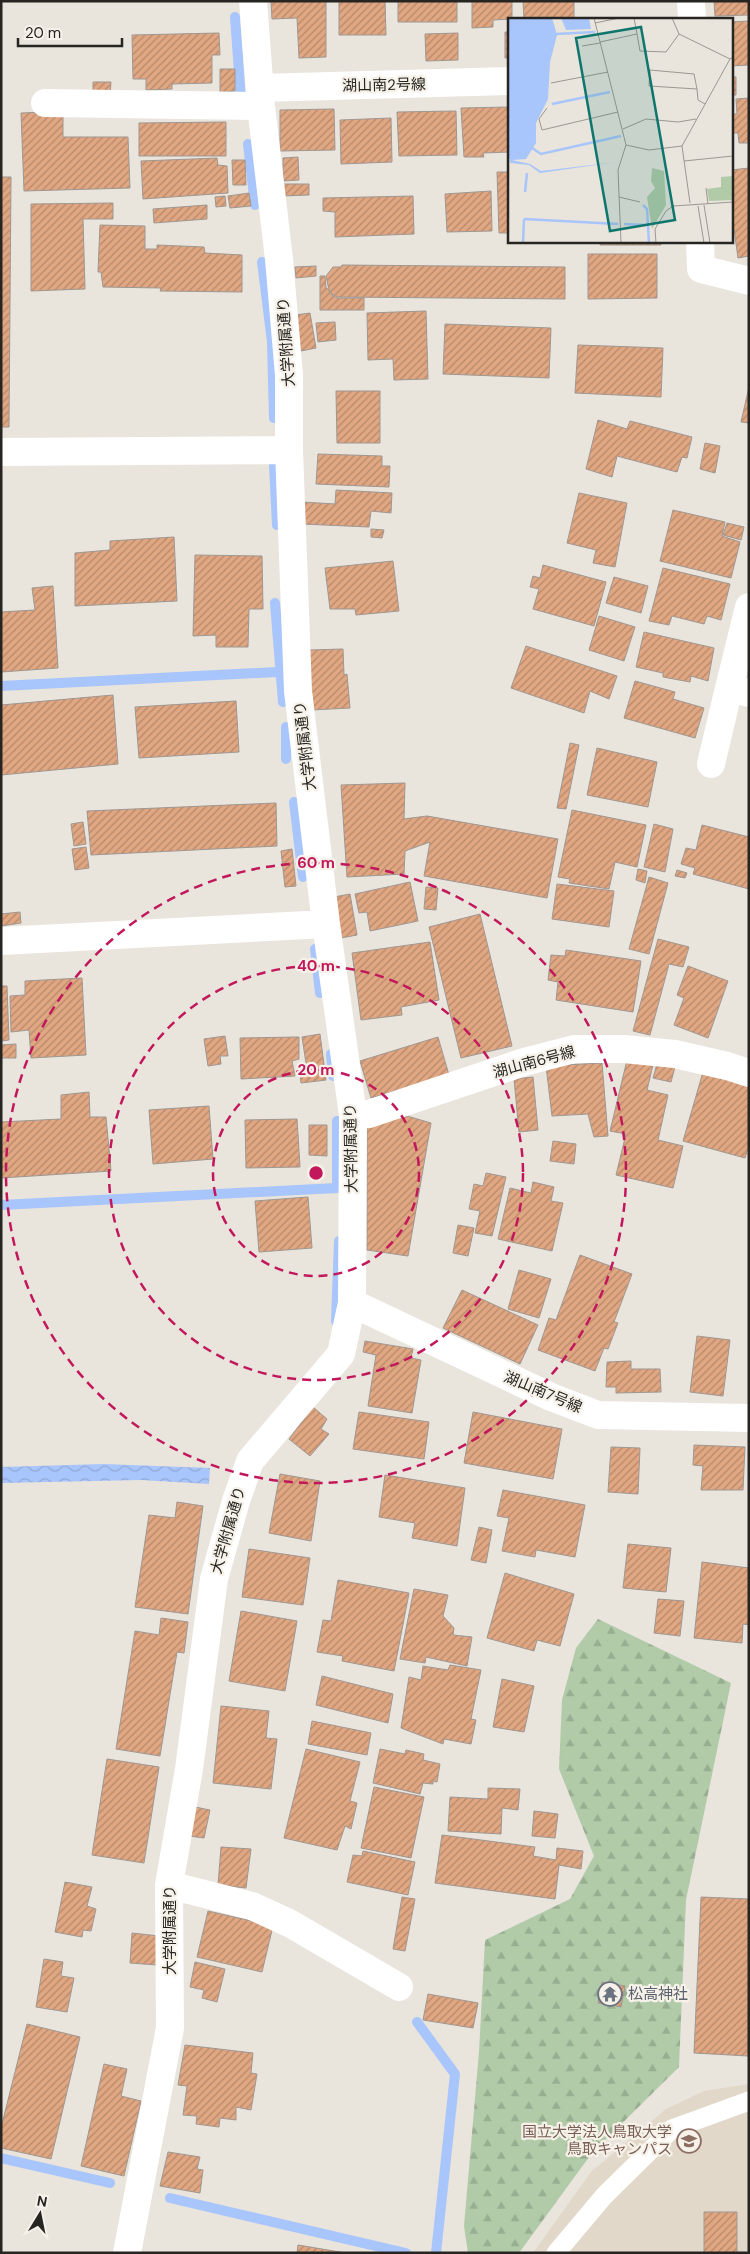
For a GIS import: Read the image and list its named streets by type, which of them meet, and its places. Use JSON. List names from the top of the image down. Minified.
{"streets":{"street":["湖山南2号線","大学附属通り","湖山南6号線","湖山南7号線"]},"crossings":[["湖山南2号線","大学附属通り"],["大学附属通り","湖山南6号線"],["大学附属通り","湖山南7号線"]],"places":{"temple":["松高神社"],"school or university":["国立大学法人鳥取大学 鳥取キャンパス"]},"scale_bar":"20 m","north":"top","rings":["60 m","40 m","20 m"]}
